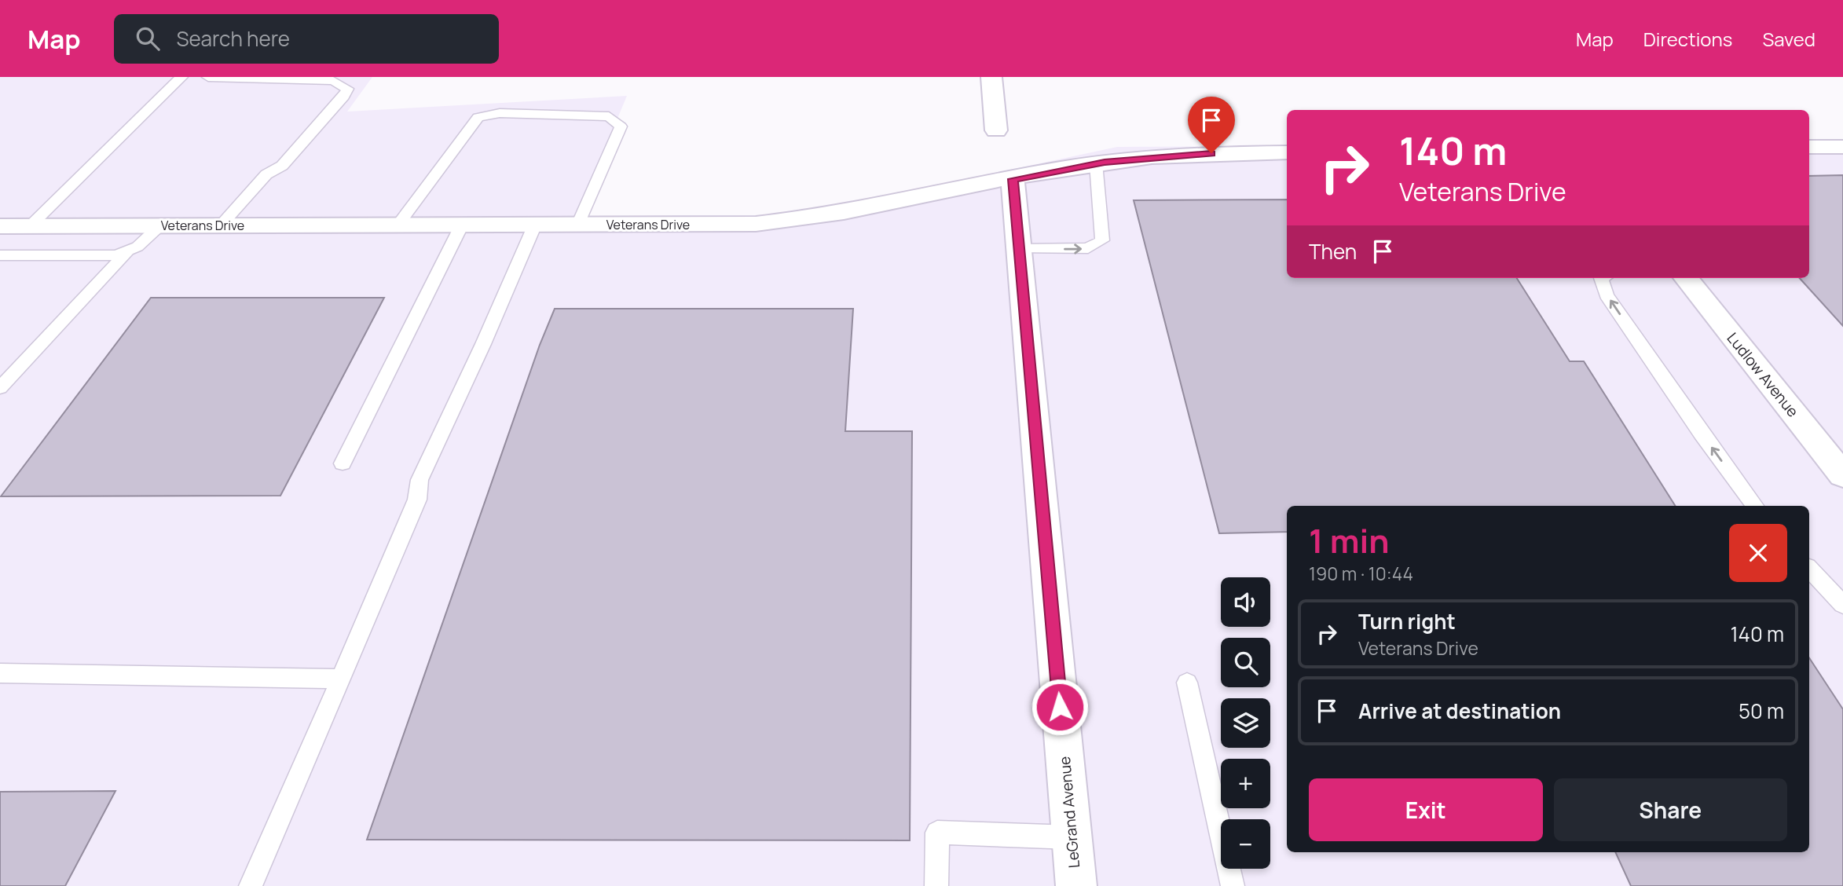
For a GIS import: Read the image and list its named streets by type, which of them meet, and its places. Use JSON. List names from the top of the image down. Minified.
{"streets":{"street":["Veterans Drive","Ludlow Avenue","LeGrand Avenue"]},"crossings":[["Veterans Drive","LeGrand Avenue"]],"page":{"header":"Map","search":"Search here","nav":["Map","Directions","Saved"],"turn":["140 m","Veterans Drive"],"then":"Then","heading":["1 min","190 m · 10:44"],"map_buttons":["+","−"],"list":[{"name":"Turn right","note":"Veterans Drive","value":"140 m"},{"name":"Arrive at destination","value":"50 m"}],"buttons":["Exit","Share"]}}
